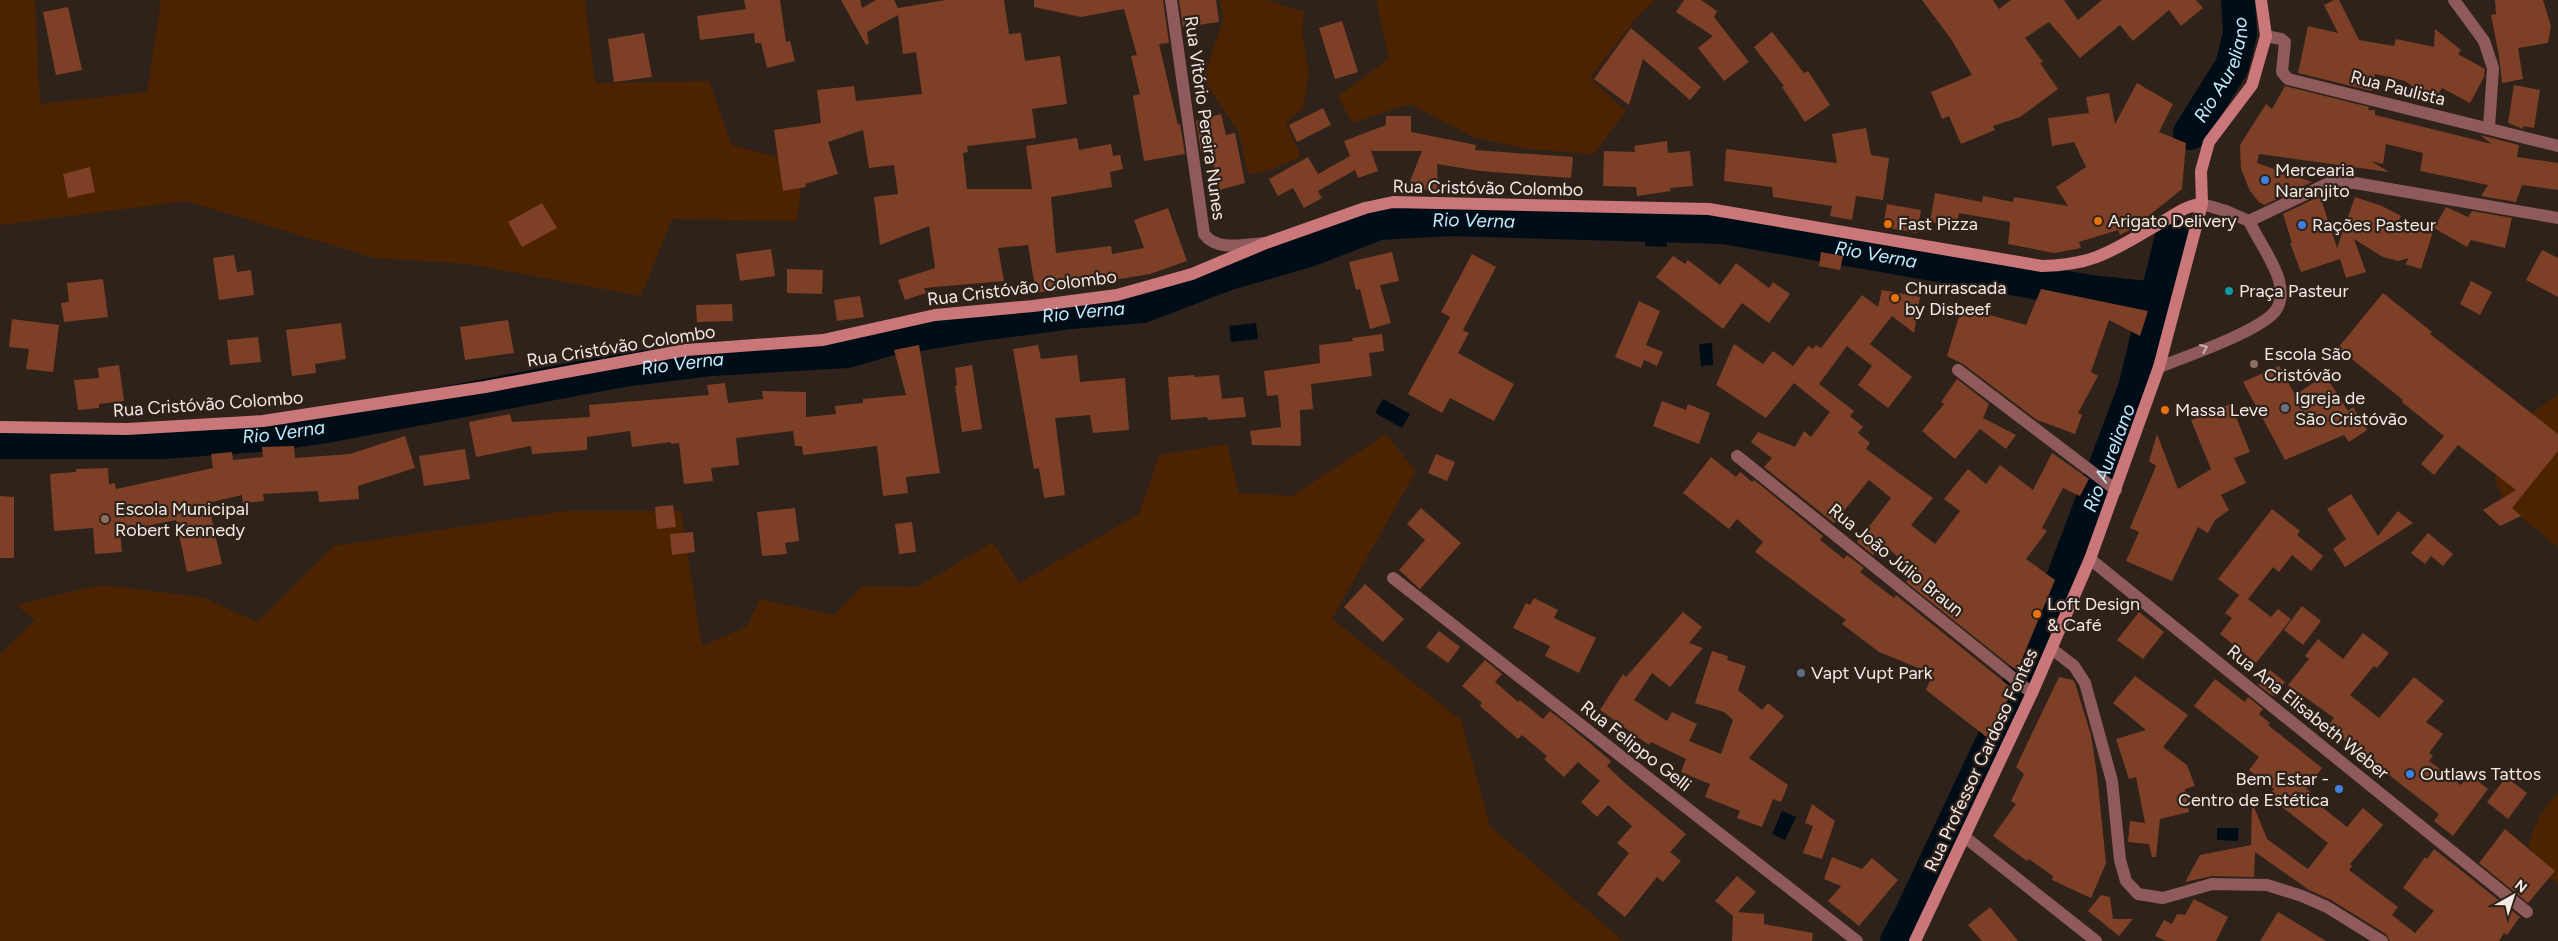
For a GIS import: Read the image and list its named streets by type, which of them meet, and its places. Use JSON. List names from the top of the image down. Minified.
{"streets":{"main road":["Rua Cristóvão Colombo","Rua Professor Cardoso Fontes"],"street":["Rua Paulista","Rua Vitório Pereira Nunes","Rua João Júlio Braun","Rua Ana Elisabeth Weber","Rua Felippo Gelli"]},"crossings":[["Rua Vitório Pereira Nunes","Rua Cristóvão Colombo"],["Rua João Júlio Braun","Rua Professor Cardoso Fontes"],["Rua Ana Elisabeth Weber","Rua Professor Cardoso Fontes"]],"water":["Rio Aureliano","Rio Verna"],"places":["Mercearia Naranjito","Arigato Delivery","Fast Pizza","Rações Pasteur","Praça Pasteur","Churrascada by Disbeef","Escola São Cristóvão","Igreja de São Cristóvão","Massa Leve","Escola Municipal Robert Kennedy","Loft Design & Café","Vapt Vupt Park","Outlaws Tattos","Bem Estar - Centro de Estética"],"north":"top right"}
